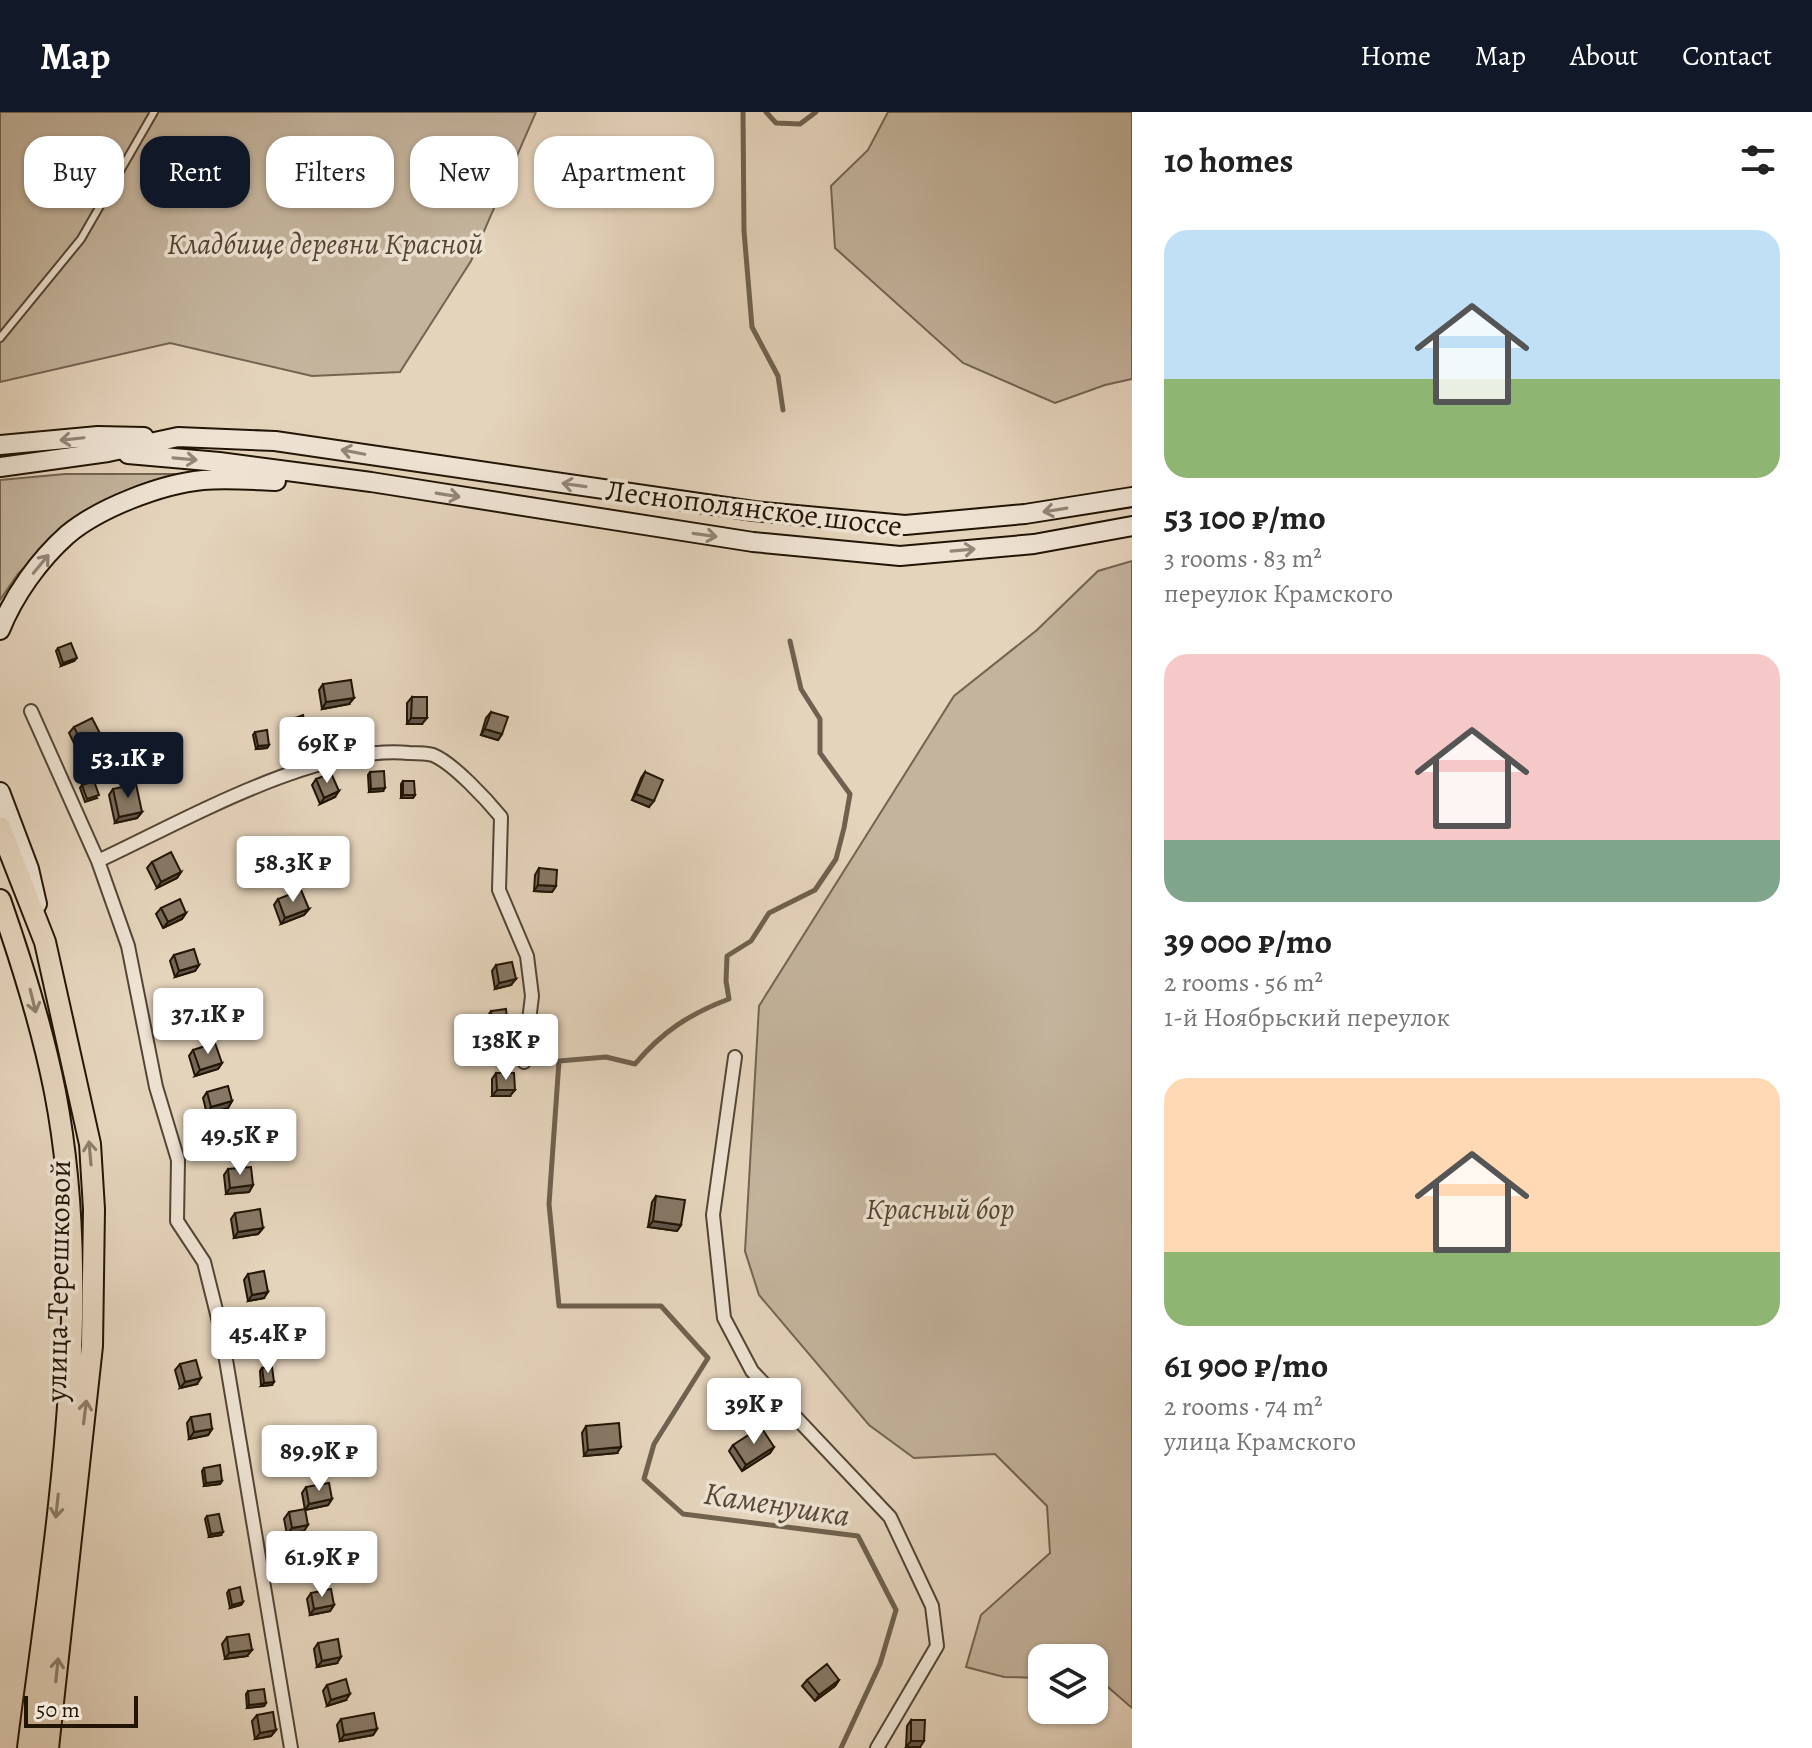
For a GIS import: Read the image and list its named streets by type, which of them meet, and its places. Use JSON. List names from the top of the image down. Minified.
{"streets":{"main road":["Леснополянское шоссе","улица Терешковой"]},"water":["Каменушка"],"parks":["Кладбище деревни Красной","Красный бор"],"scale_bar":"50 m","page":{"header":"Map","nav":["Home","Map","About","Contact"],"heading":"10 homes","chip":["Buy","Rent","Filters","New","Apartment"],"list":[{"name":"53 100 ₽/mo","note":"3 rooms · 83 m² · переулок Крамского"},{"name":"39 000 ₽/mo","note":"2 rooms · 56 m² · 1-й Ноябрьский переулок"},{"name":"61 900 ₽/mo","note":"2 rooms · 74 m² · улица Крамского"}],"price":["69K ₽","53.1K ₽","58.3K ₽","37.1K ₽","138K ₽","49.5K ₽","45.4K ₽","39K ₽","89.9K ₽","61.9K ₽"],"scale":"50 m"}}
